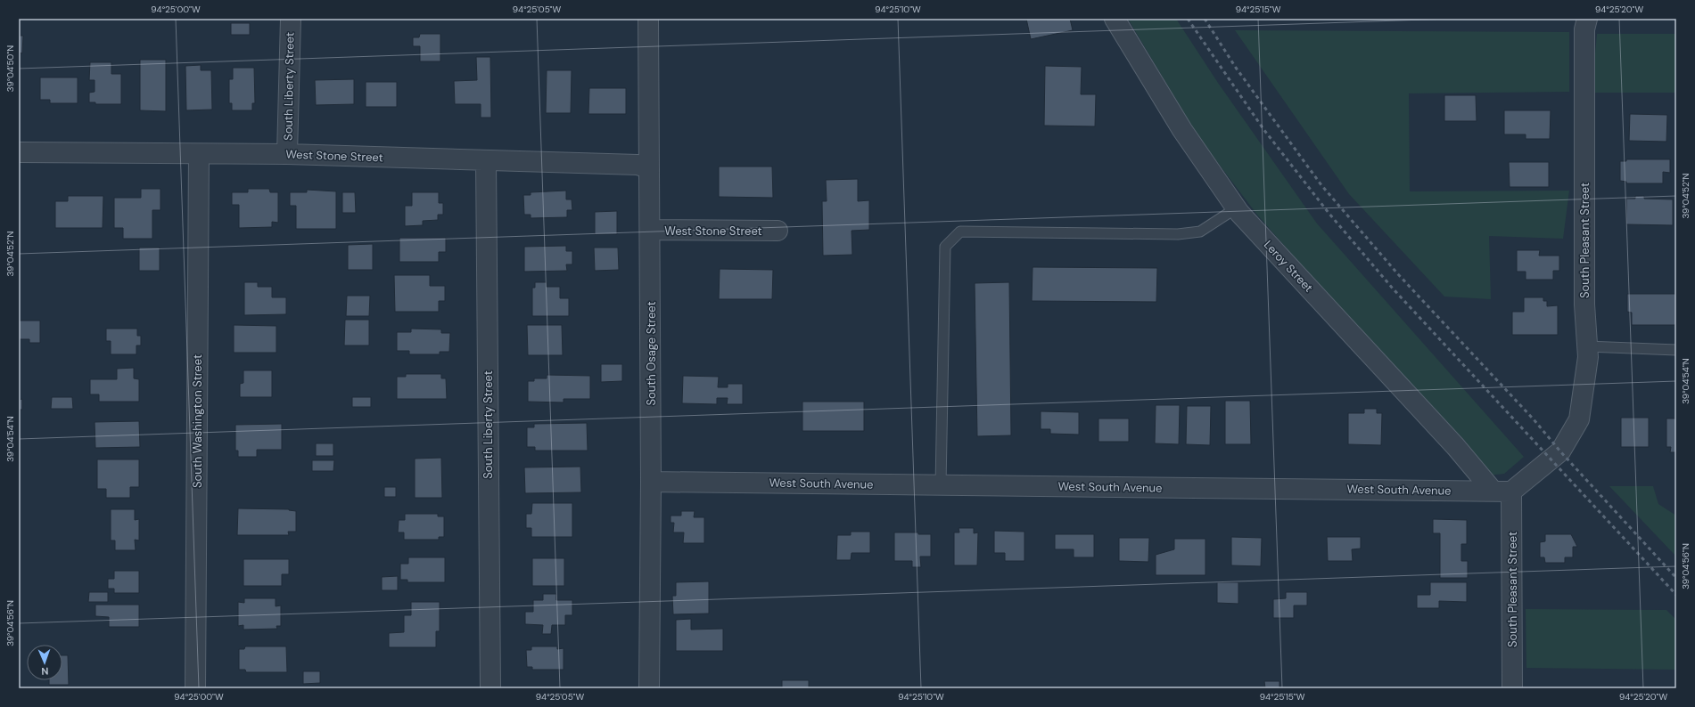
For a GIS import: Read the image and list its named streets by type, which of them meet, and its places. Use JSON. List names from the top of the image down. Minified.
{"streets":{"street":["South Liberty Street","West Stone Street","South Pleasant Street","Leroy Street","South Osage Street","South Washington Street","West South Avenue"]},"crossings":[["South Liberty Street","West Stone Street"],["West Stone Street","South Osage Street"],["West Stone Street","South Washington Street"],["South Pleasant Street","Leroy Street"],["South Pleasant Street","West South Avenue"],["Leroy Street","West South Avenue"],["South Osage Street","West South Avenue"]],"north":"bottom","coordinates":["94°25'00\"W","94°25'05\"W","94°25'10\"W","94°25'15\"W","94°25'20\"W","39°04'50\"N","39°04'52\"N","39°04'54\"N","39°04'56\"N"]}
